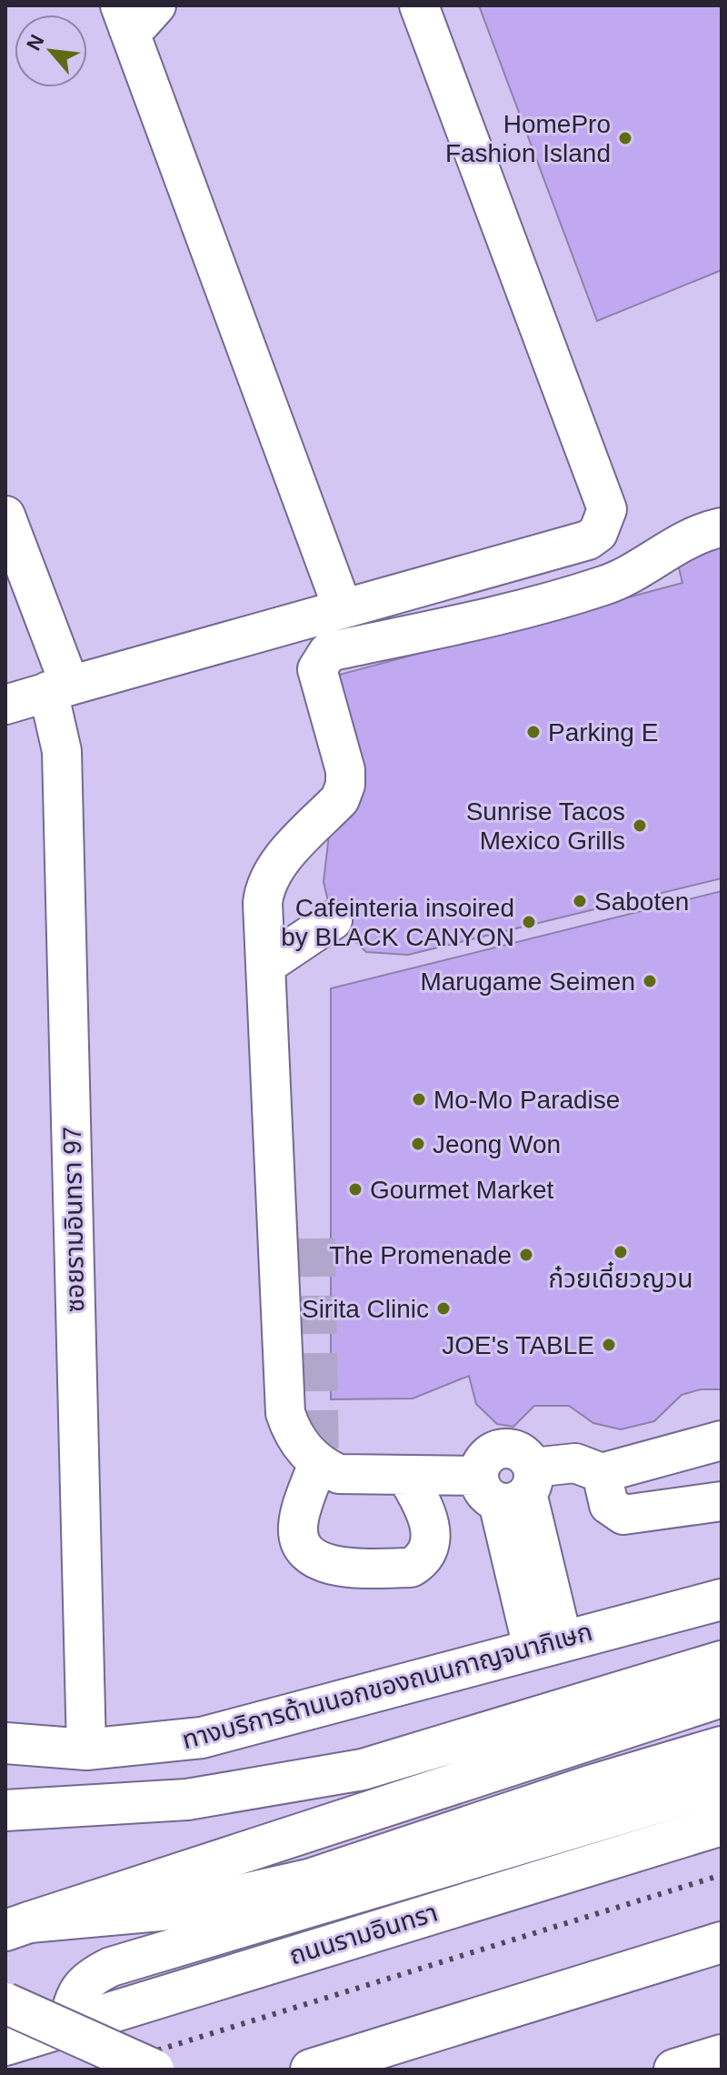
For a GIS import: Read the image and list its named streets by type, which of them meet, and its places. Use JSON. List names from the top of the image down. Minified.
{"streets":{"main road":["ทางบริการด้านนอกของถนนกาญจนาภิเษก","ถนนรามอินทรา"],"street":["ซอยรามอินทรา 97"]},"crossings":[["ซอยรามอินทรา 97","ทางบริการด้านนอกของถนนกาญจนาภิเษก"]],"places":["HomePro Fashion Island","Parking E","Sunrise Tacos Mexico Grills","Saboten","Cafeinteria insoired by BLACK CANYON","Marugame Seimen","Mo-Mo Paradise","Jeong Won","Gourmet Market","ก๋วยเดี๋ยวญวน","The Promenade","Sirita Clinic","JOE's TABLE"],"north":"top left"}
